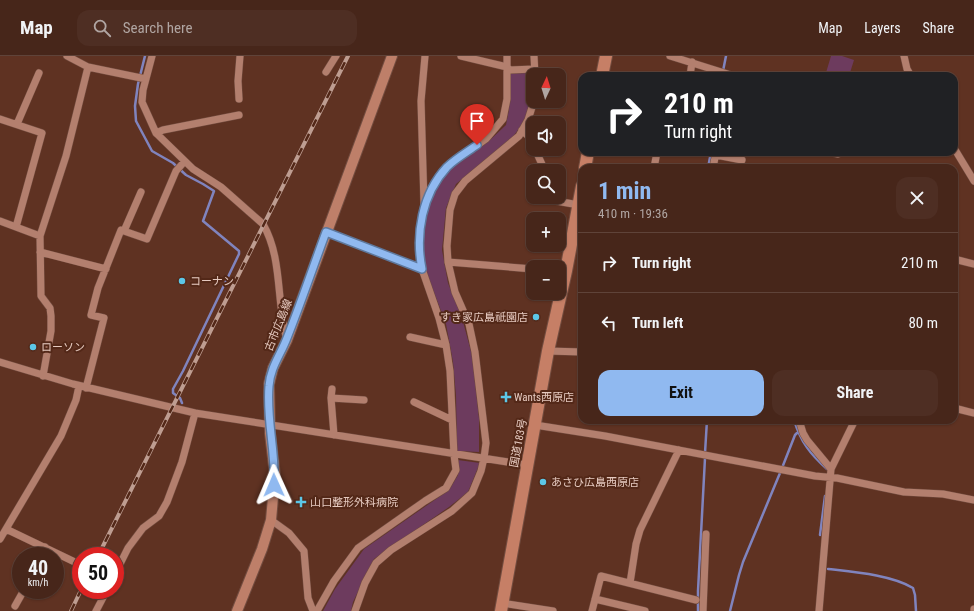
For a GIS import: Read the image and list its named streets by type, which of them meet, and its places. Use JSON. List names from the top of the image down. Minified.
{"streets":{"highway":["国道183号"],"main road":["古市広島線"]},"places":{"other":["コーナン","すき家広島祇園店","ローソン","あさひ広島西原店"],"health":["Wants西原店","山口整形外科病院"]},"north":"top","page":{"header":"Map","search":"Search here","nav":["Map","Layers","Share"],"map_buttons":["+","−"],"turn":["210 m","Turn right"],"heading":["1 min","410 m · 19:36"],"list":[{"name":"Turn right","value":"210 m"},{"name":"Turn left","value":"80 m"}],"buttons":["Exit","Share"],"speed":"40 km/h","limit":"50"}}
